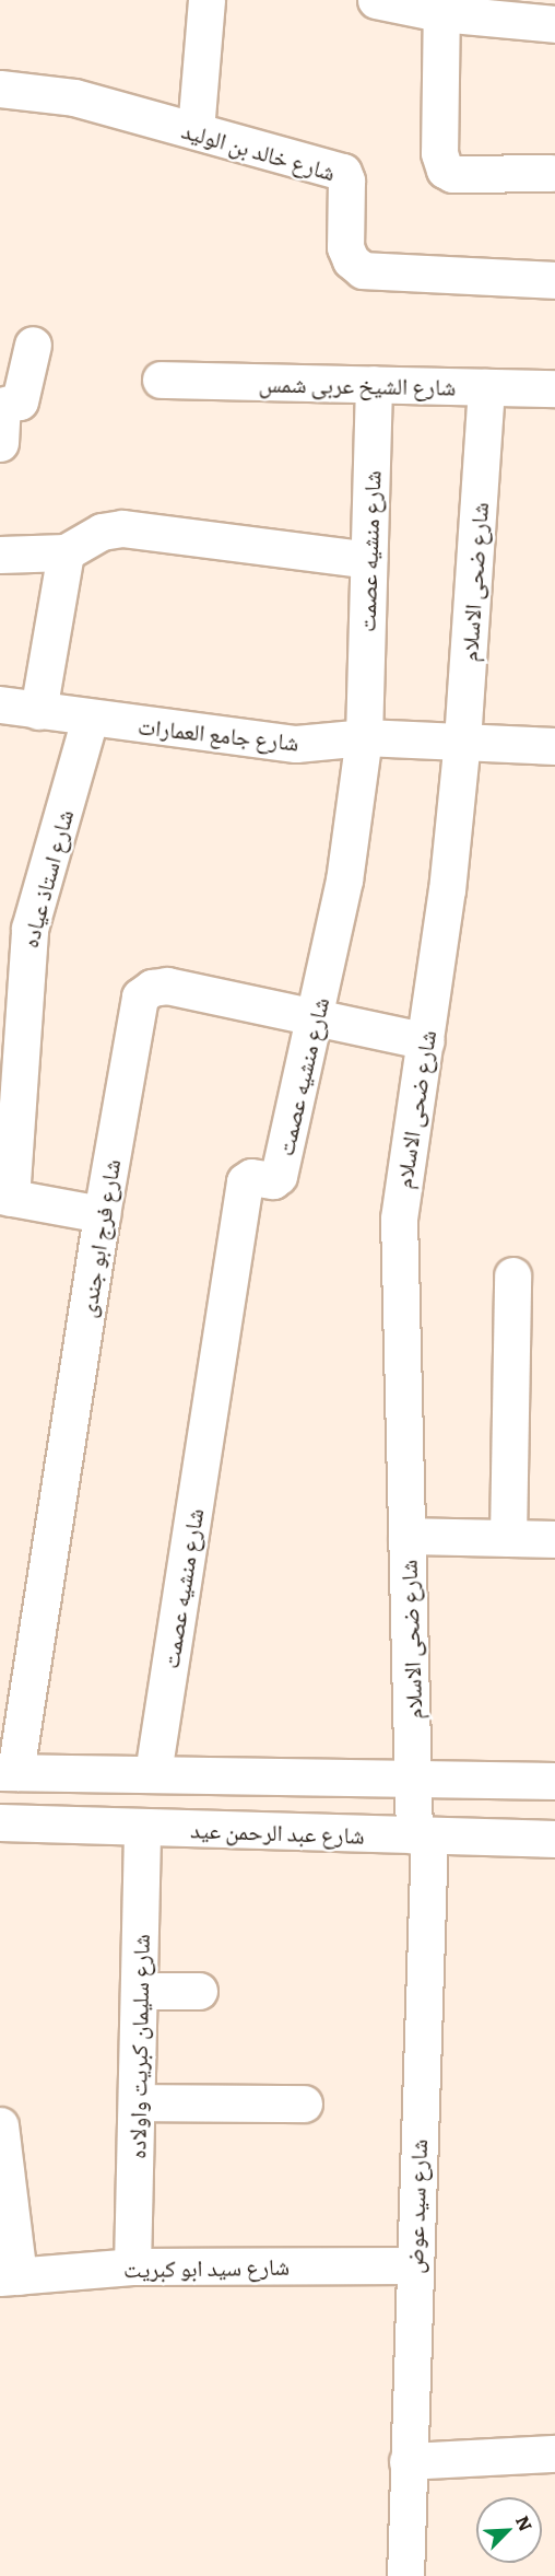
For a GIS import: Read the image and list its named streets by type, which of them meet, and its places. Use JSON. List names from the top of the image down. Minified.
{"streets":{"street":["شارع خالد بن الوليد","شارع الشيخ عربى شمس","شارع منشيه عصمت","شارع ضحى الاسلام","شارع جامع العمارات","شارع استاذ عياده","شارع فرج ابو جندى","شارع عبد الرحمن عيد","شارع سليمان كبريت واولاده","شارع سيد عوض","شارع سيد ابو كبريت"]},"crossings":[["شارع الشيخ عربى شمس","شارع منشيه عصمت"],["شارع الشيخ عربى شمس","شارع ضحى الاسلام"],["شارع منشيه عصمت","شارع جامع العمارات"],["شارع منشيه عصمت","شارع فرج ابو جندى"],["شارع ضحى الاسلام","شارع جامع العمارات"],["شارع ضحى الاسلام","شارع فرج ابو جندى"],["شارع ضحى الاسلام","شارع عبد الرحمن عيد"],["شارع ضحى الاسلام","شارع سيد عوض"],["شارع جامع العمارات","شارع استاذ عياده"],["شارع عبد الرحمن عيد","شارع سليمان كبريت واولاده"],["شارع عبد الرحمن عيد","شارع سيد عوض"],["شارع سليمان كبريت واولاده","شارع سيد ابو كبريت"],["شارع سيد عوض","شارع سيد ابو كبريت"]],"north":"top right"}
